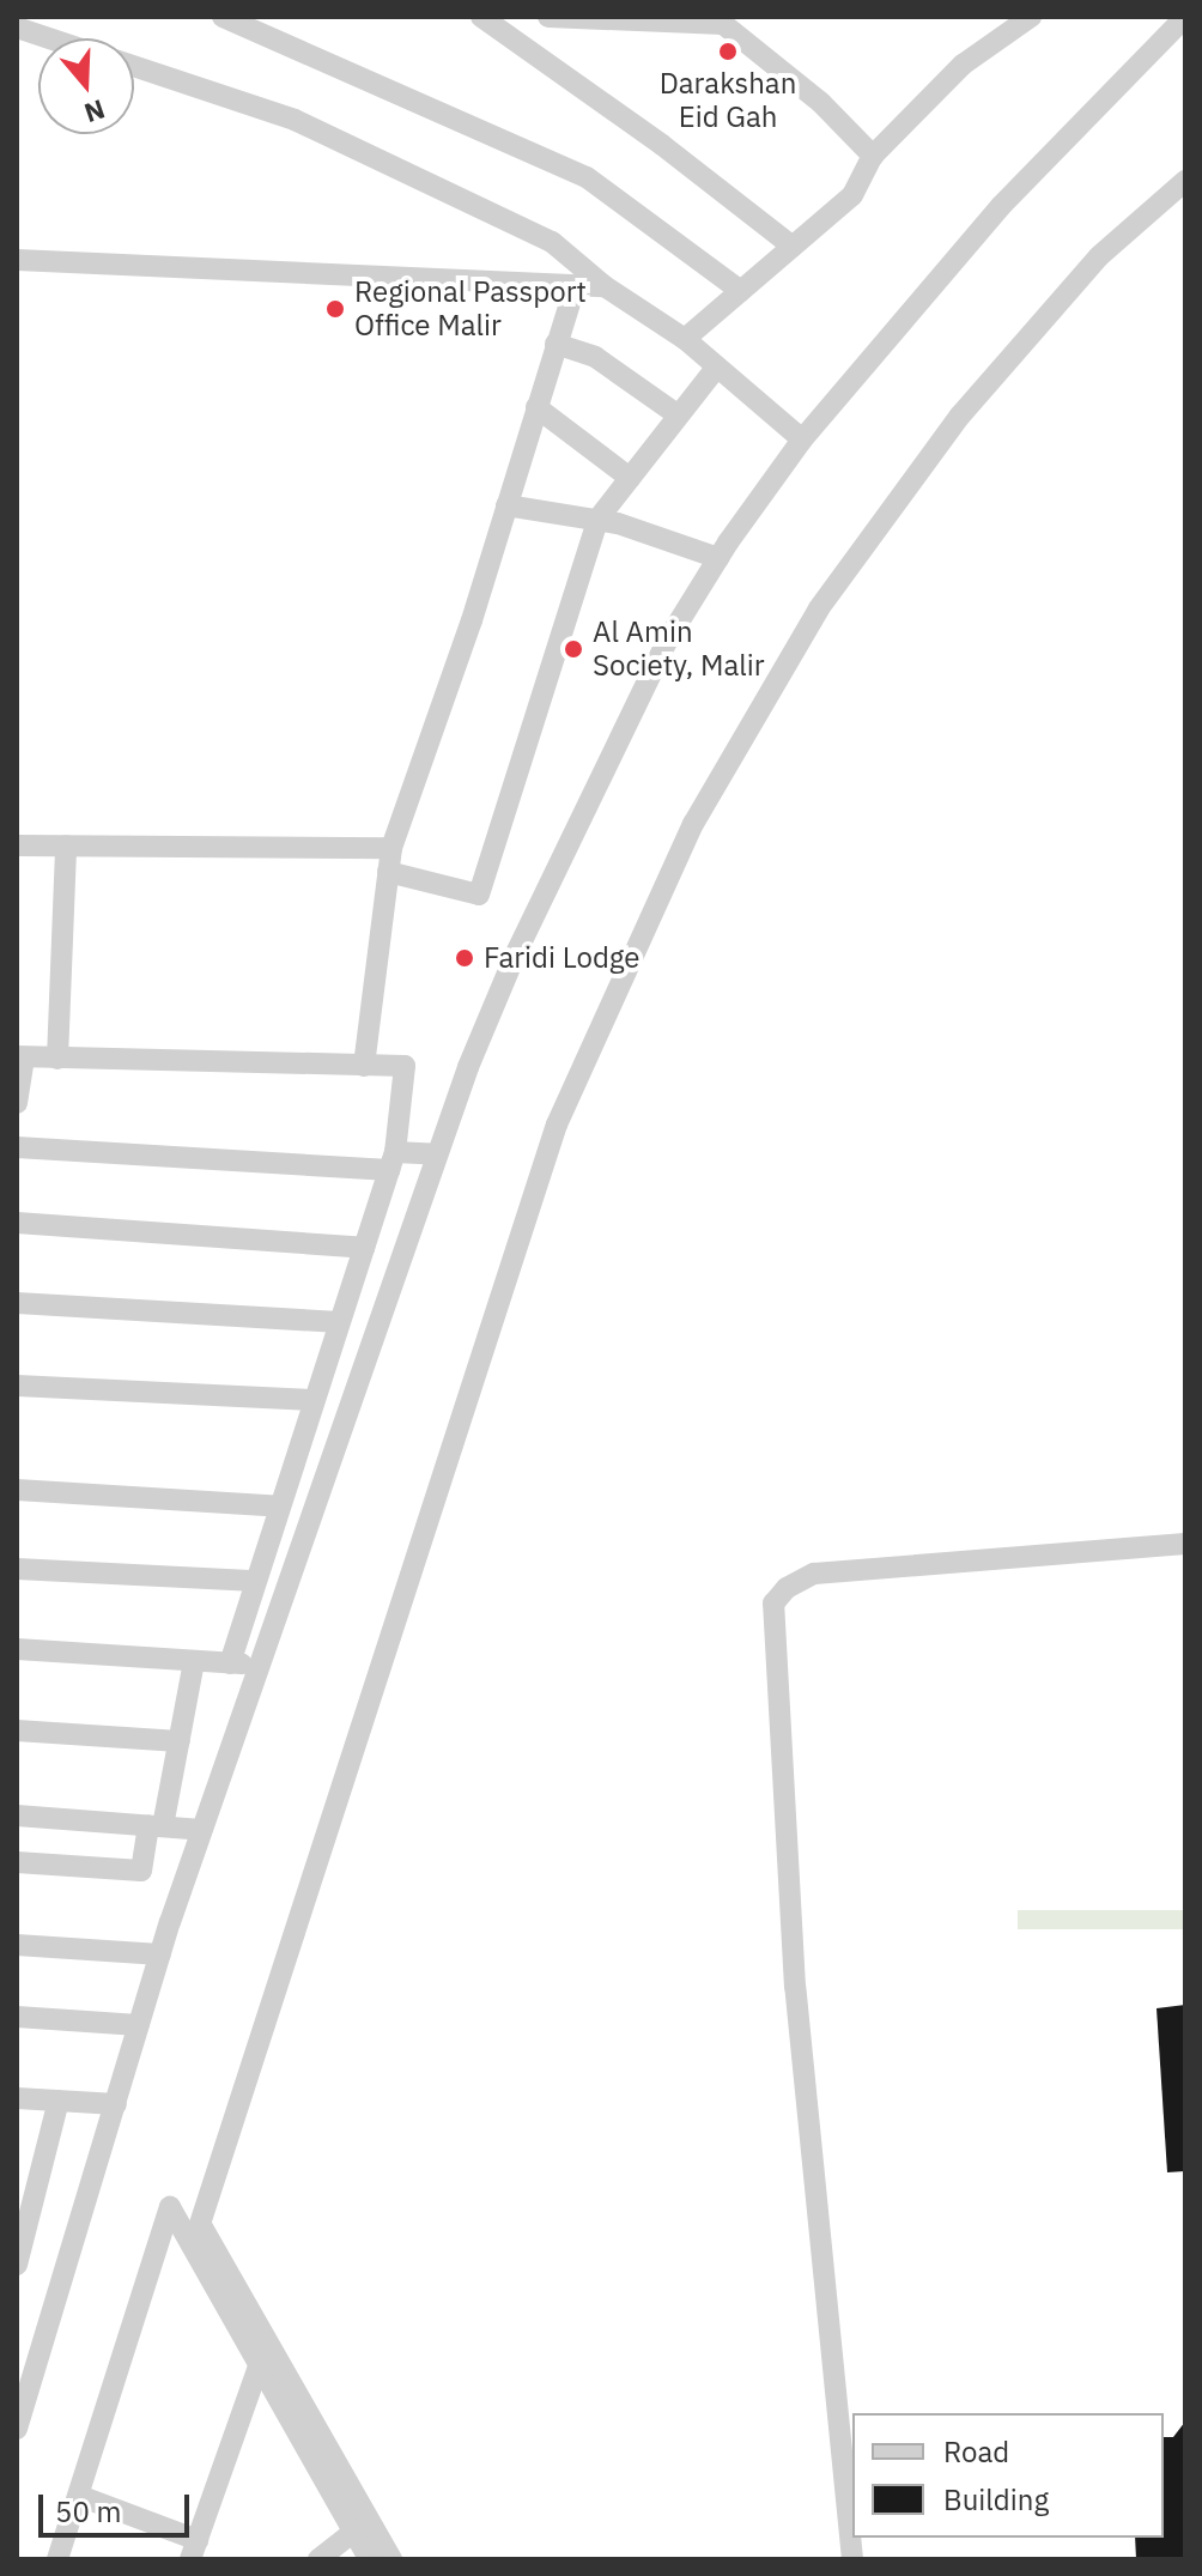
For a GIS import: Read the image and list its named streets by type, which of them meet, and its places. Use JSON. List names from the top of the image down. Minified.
{"places":["Darakshan Eid Gah","Regional Passport Office Malir","Al Amin Society, Malir","Faridi Lodge"],"legend":["Road","Building"],"scale_bar":"50 m","north":"bottom"}
